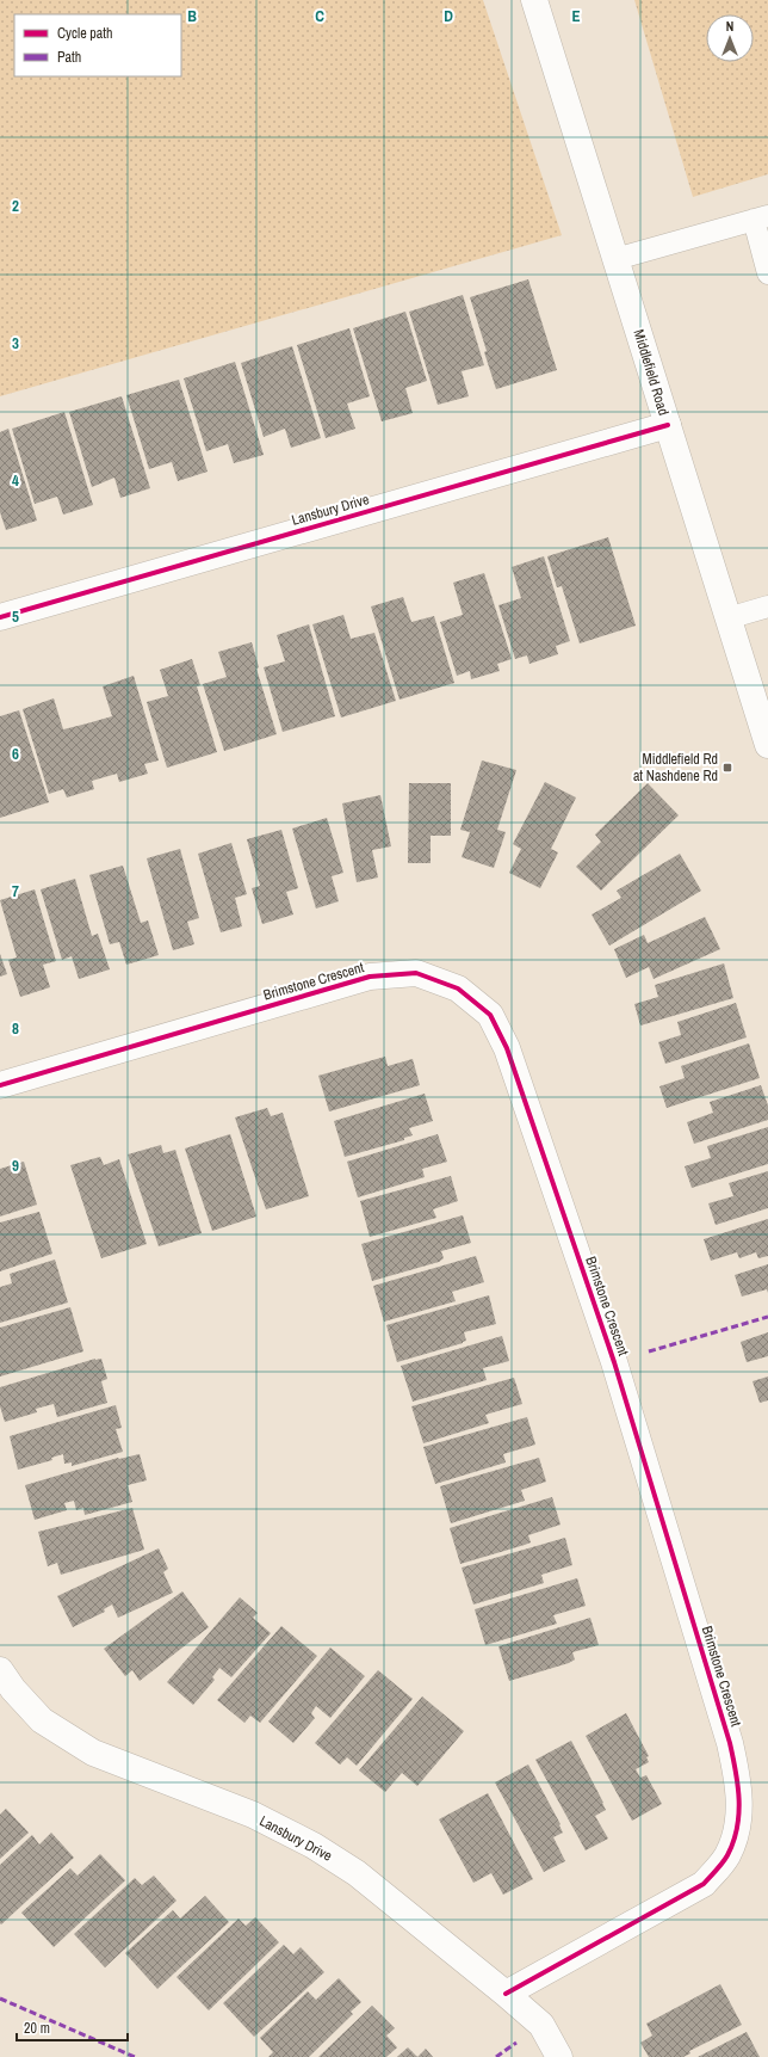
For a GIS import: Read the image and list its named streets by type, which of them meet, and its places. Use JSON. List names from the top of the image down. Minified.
{"streets":{"street":["Middlefield Road","Lansbury Drive","Brimstone Crescent"]},"crossings":[["Middlefield Road","Lansbury Drive"],["Lansbury Drive","Brimstone Crescent"]],"places":{"transit":["Middlefield Rd at Nashdene Rd"]},"legend":["Cycle path","Path"],"scale_bar":"20 m","north":"top","grid":{"columns":["B","C","D","E"],"rows":["2","3","4","5","6","7","8","9"]}}
